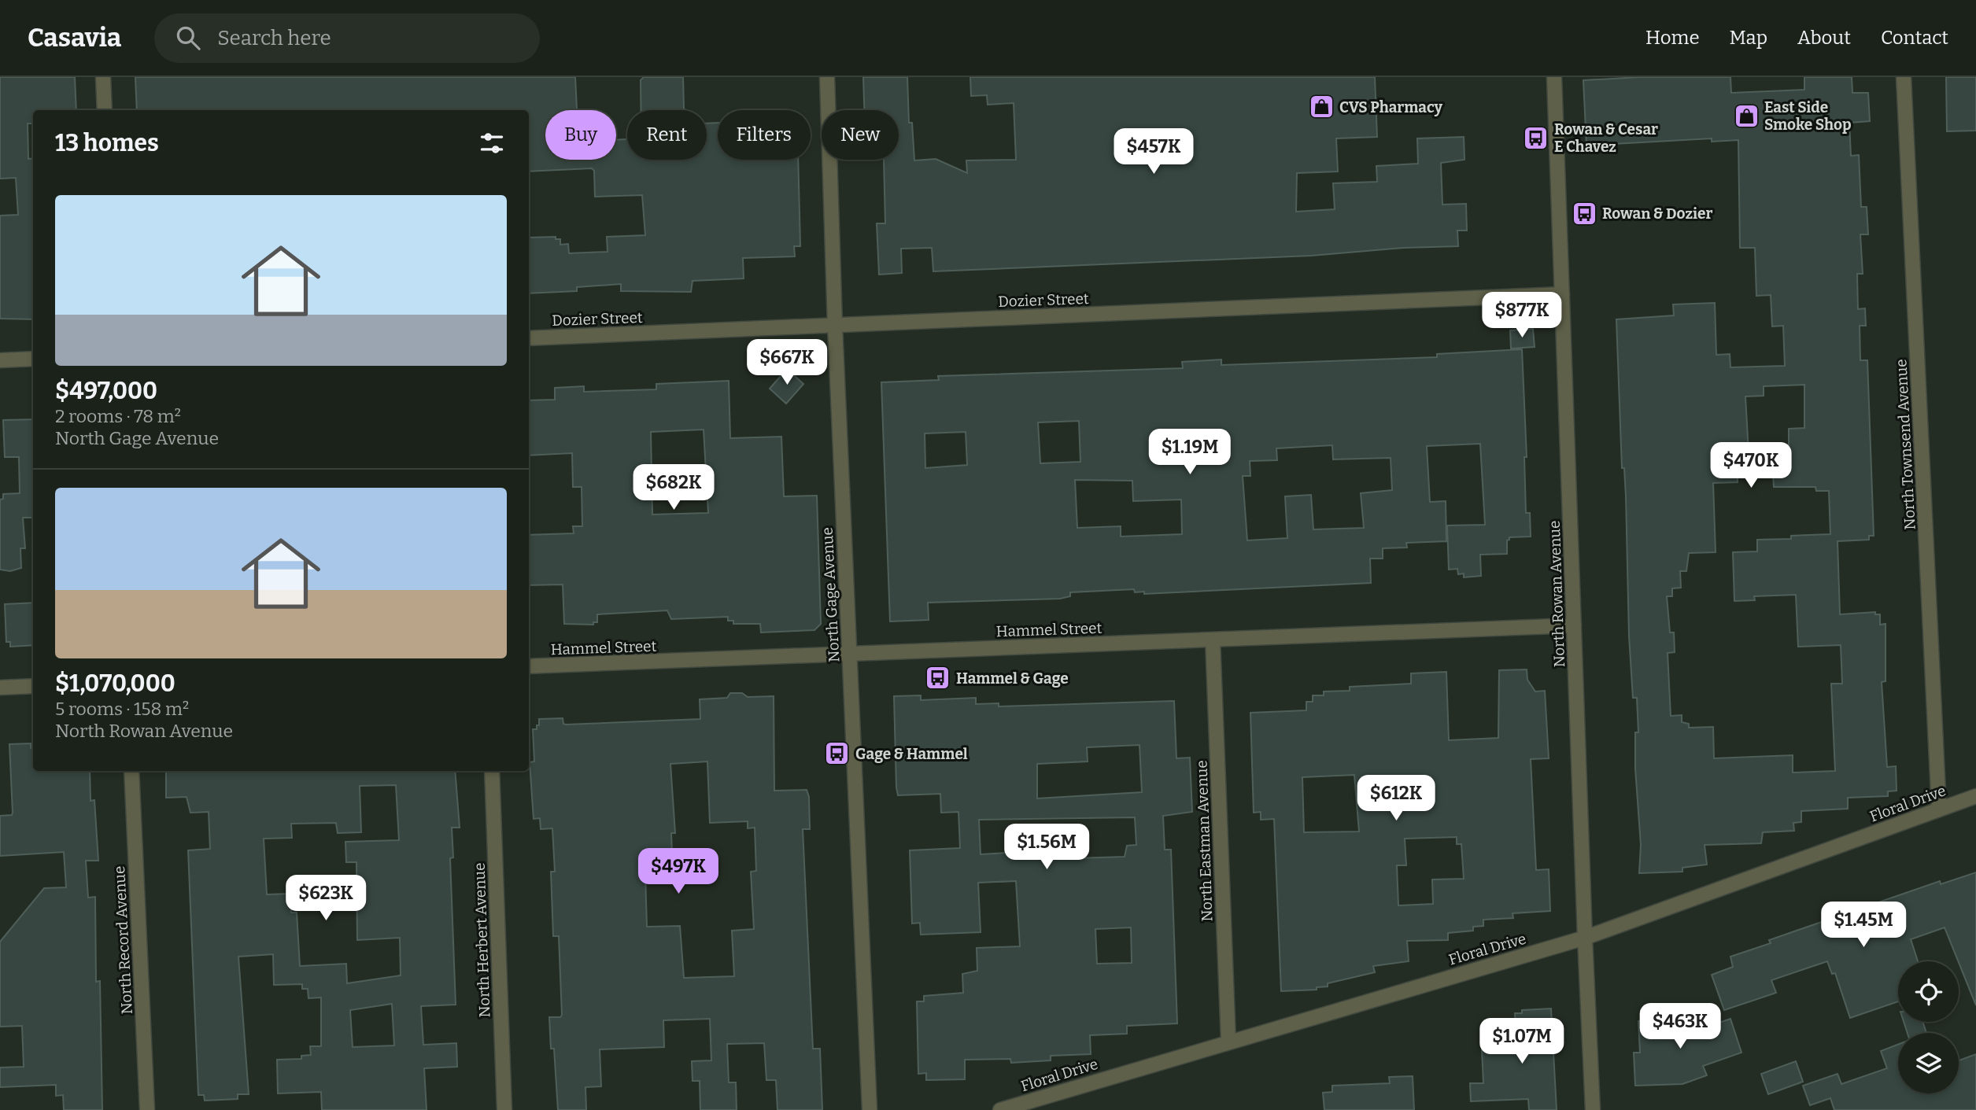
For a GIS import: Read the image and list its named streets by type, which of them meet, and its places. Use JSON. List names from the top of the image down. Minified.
{"streets":{"street":["Dozier Street","North Townsend Avenue","North Rowan Avenue","North Gage Avenue","Hammel Street","Floral Drive","North Eastman Avenue","North Record Avenue","North Herbert Avenue"]},"crossings":[["Dozier Street","North Rowan Avenue"],["Dozier Street","North Gage Avenue"],["North Townsend Avenue","Floral Drive"],["North Rowan Avenue","Hammel Street"],["North Rowan Avenue","Floral Drive"],["North Gage Avenue","Hammel Street"],["Hammel Street","North Eastman Avenue"],["Floral Drive","North Eastman Avenue"]],"places":{"shop":["CVS Pharmacy","East Side Smoke Shop"],"bus stop":["Rowan & Cesar E Chavez","Rowan & Dozier","Hammel & Gage","Gage & Hammel"]},"page":{"header":"Casavia","search":"Search here","nav":["Home","Map","About","Contact"],"chip":["Buy","Rent","Filters","New"],"heading":"13 homes","price":["$457K","$877K","$667K","$1.19M","$470K","$682K","$612K","$1.56M","$497K","$623K","$1.45M","$463K","$1.07M"],"list":[{"name":"$497,000","note":"2 rooms · 78 m² · North Gage Avenue"},{"name":"$1,070,000","note":"5 rooms · 158 m² · North Rowan Avenue"}]}}
